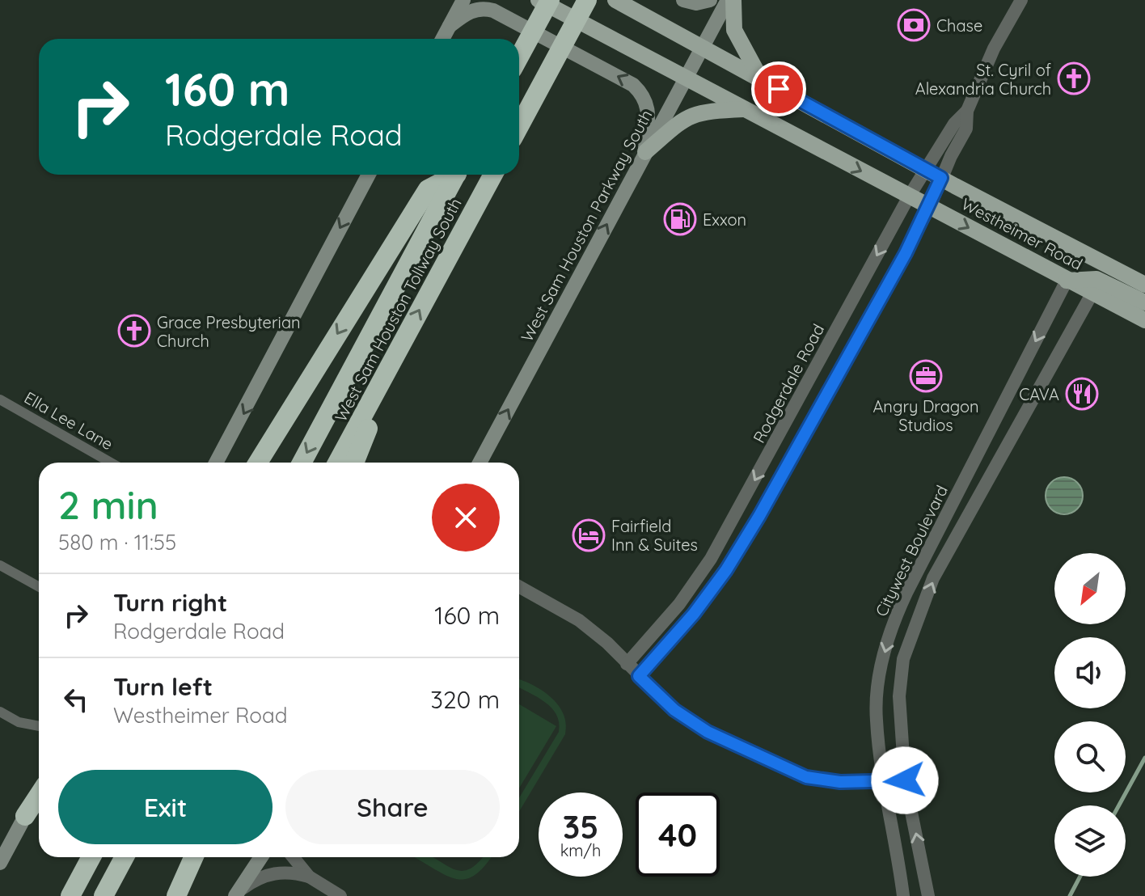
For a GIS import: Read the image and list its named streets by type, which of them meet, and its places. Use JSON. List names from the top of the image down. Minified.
{"streets":{"highway":["West Sam Houston Tollway South"],"main road":["West Sam Houston Parkway South","Westheimer Road"],"street":["Rodgerdale Road","Ella Lee Lane","Citywest Boulevard"]},"crossings":[["West Sam Houston Parkway South","Westheimer Road"],["Westheimer Road","Rodgerdale Road"],["Westheimer Road","Citywest Boulevard"]],"one_way":["West Sam Houston Parkway South"],"places":{"bank":["Chase"],"church":["St. Cyril of Alexandria Church","Grace Presbyterian Church"],"fuel station":["Exxon"],"office":["Angry Dragon Studios"],"restaurant":["CAVA"],"hotel":["Fairfield Inn & Suites"]},"north":"bottom left","page":{"turn":["160 m","Rodgerdale Road"],"heading":["2 min","580 m · 11:55"],"list":[{"name":"Turn right","note":"Rodgerdale Road","value":"160 m"},{"name":"Turn left","note":"Westheimer Road","value":"320 m"}],"buttons":["Exit","Share"],"speed":"35 km/h","limit":"40"}}
